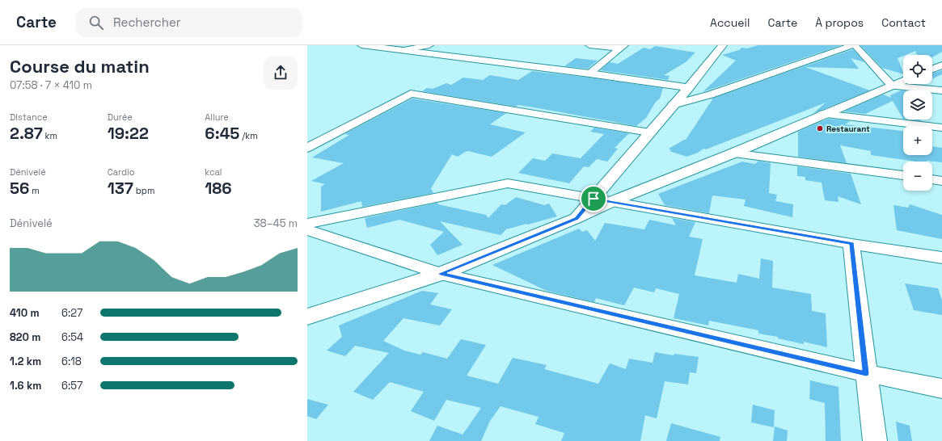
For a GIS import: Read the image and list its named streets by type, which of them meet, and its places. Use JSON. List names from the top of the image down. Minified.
{"places":["Restaurant"],"page":{"header":"Carte","search":"Rechercher","nav":["Accueil","Carte","À propos","Contact"],"heading":["Course du matin","07:58 · 7 × 410 m"],"map_buttons":["+","−"],"stats":[["Distance","2.87 km"],["Durée","19:22"],["Allure","6:45 /km"],["Dénivelé","56 m"],["Cardio","137 bpm"],["kcal","186"]],"chart":["Dénivelé","38–45 m"],"list":[{"name":"410 m","note":"6:27"},{"name":"820 m","note":"6:54"},{"name":"1.2 km","note":"6:18"},{"name":"1.6 km","note":"6:57"}]}}
